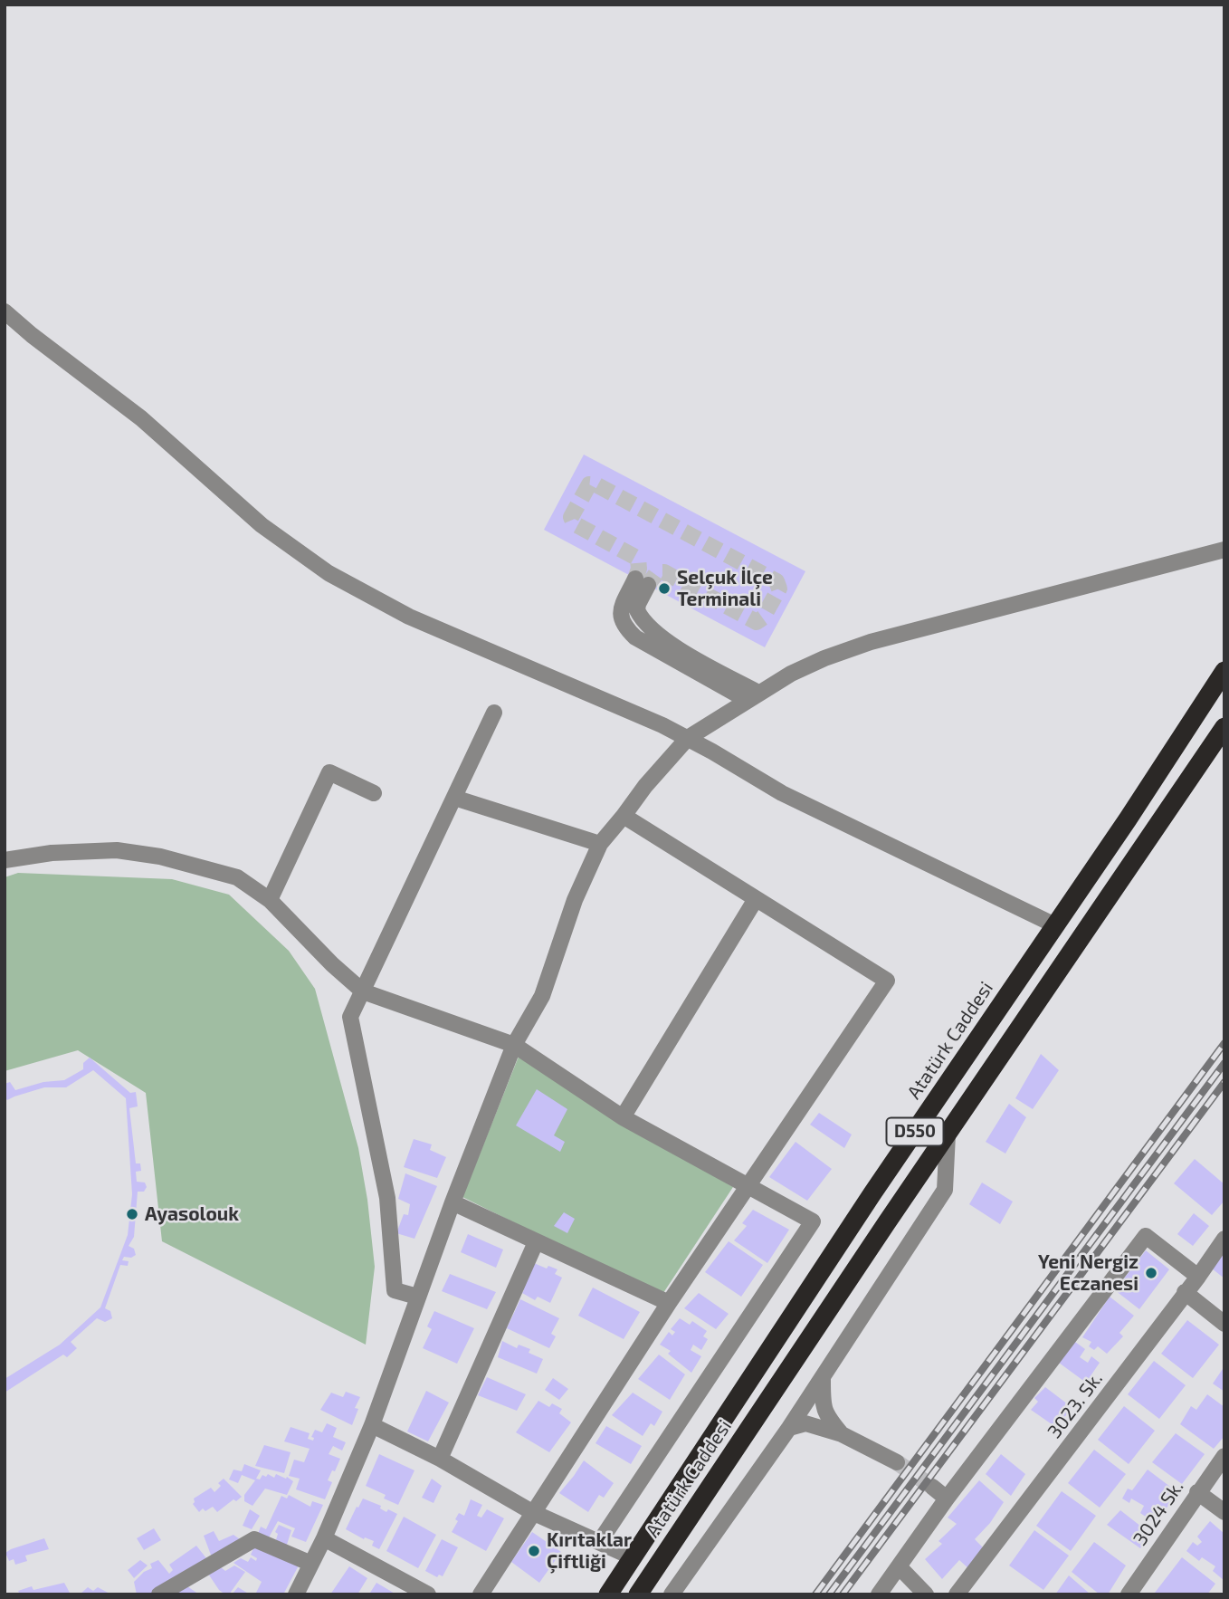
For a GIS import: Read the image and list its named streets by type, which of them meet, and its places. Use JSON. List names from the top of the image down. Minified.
{"streets":{"highway":["Atatürk Caddesi","D550"],"street":["3023. Sk.","3024 Sk."]},"places":["Selçuk İlçe Terminali","Ayasolouk","Yeni Nergiz Eczanesi","Kırıtaklar Çiftliği"]}
